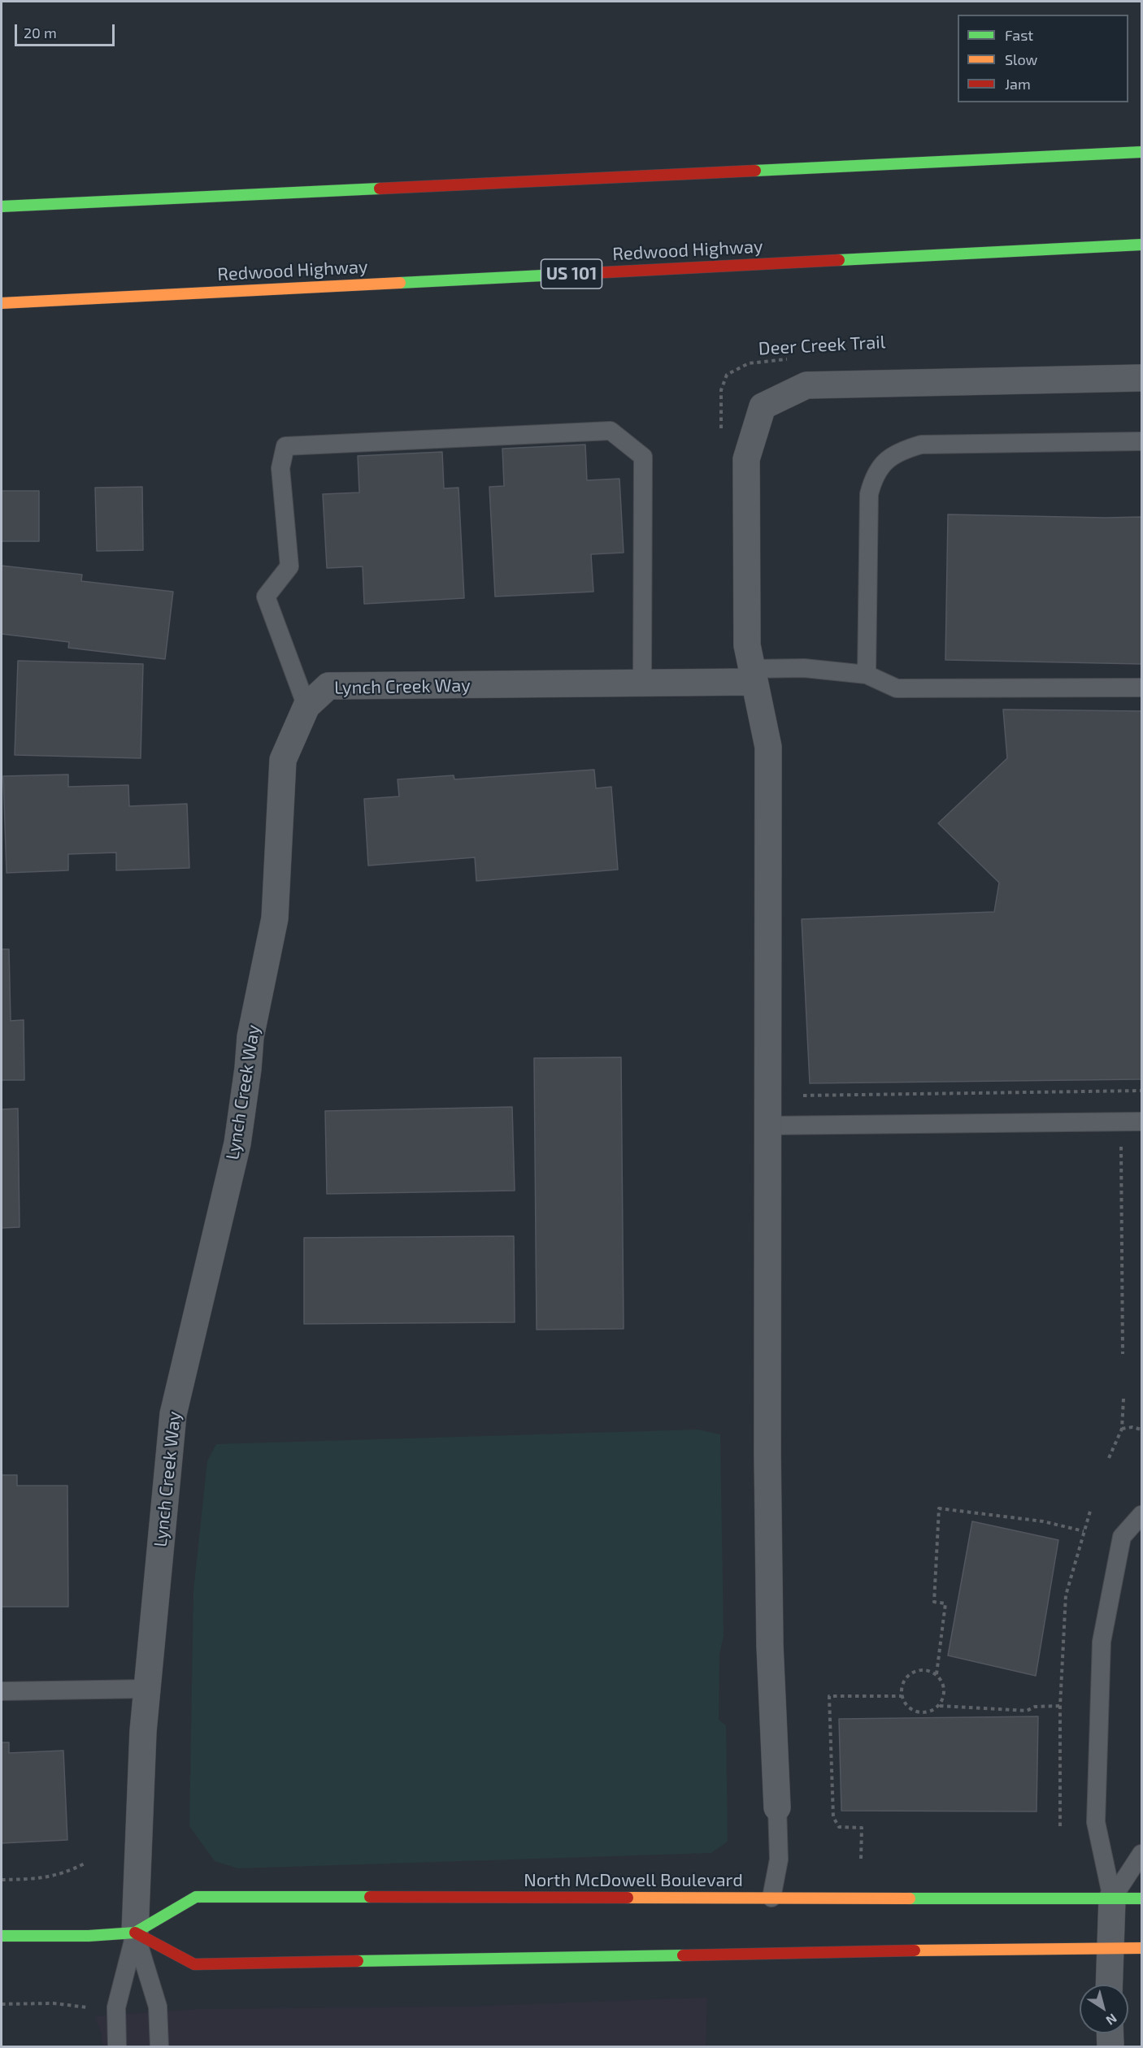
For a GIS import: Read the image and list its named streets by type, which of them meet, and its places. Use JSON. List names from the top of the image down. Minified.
{"streets":{"main road":["Redwood Highway","US 101","North McDowell Boulevard"],"street":["Lynch Creek Way"],"path":["Deer Creek Trail"]},"crossings":[["Lynch Creek Way","North McDowell Boulevard"]],"legend":["Fast","Slow","Jam"],"scale_bar":"20 m","north":"bottom right"}
